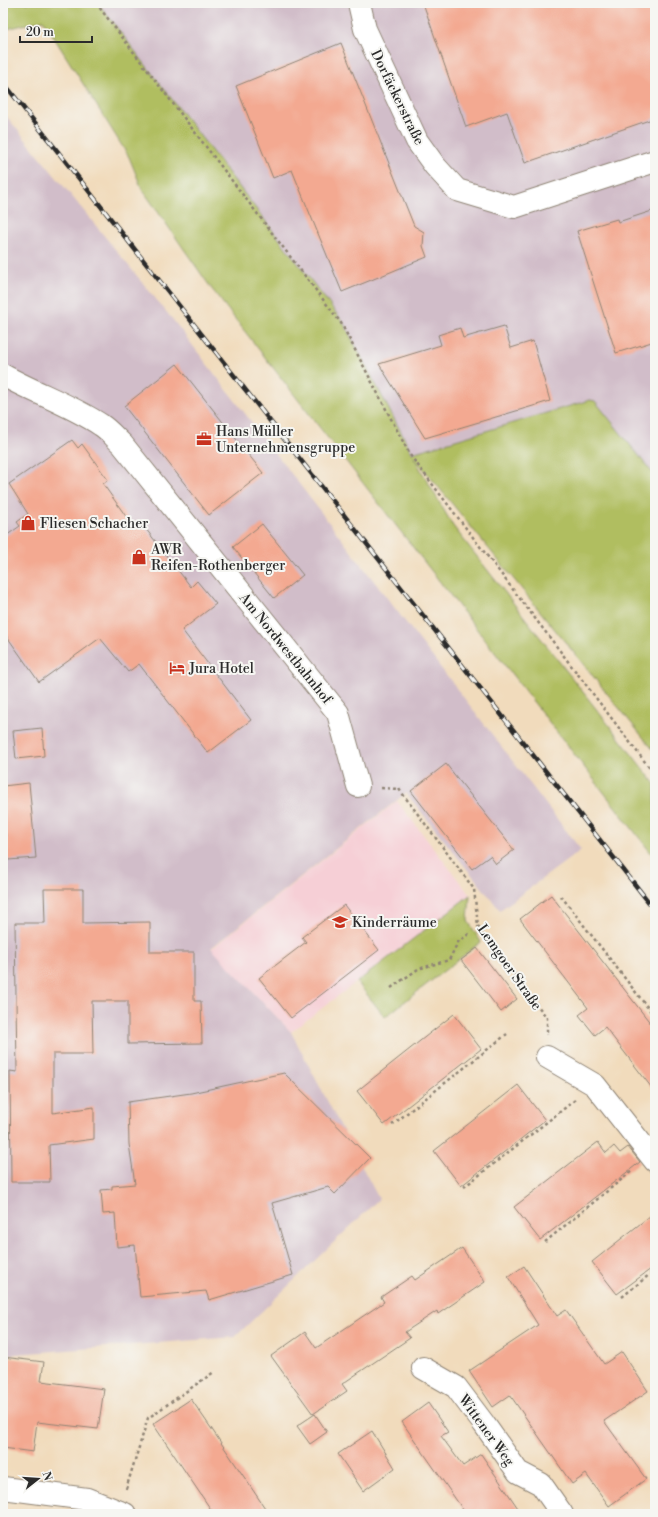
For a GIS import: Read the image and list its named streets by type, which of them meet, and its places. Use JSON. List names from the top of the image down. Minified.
{"streets":{"street":["Dorfäckerstraße","Am Nordwestbahnhof","Wittener Weg"],"path":["Lemgoer Straße"]},"crossings":[["Am Nordwestbahnhof","Lemgoer Straße"]],"places":{"office":["Hans Müller Unternehmensgruppe"],"shop":["Fliesen Schacher","AWR Reifen-Rothenberger"],"hotel":["Jura Hotel"],"school or university":["Kinderräume"]},"scale_bar":"20 m","north":"right"}
